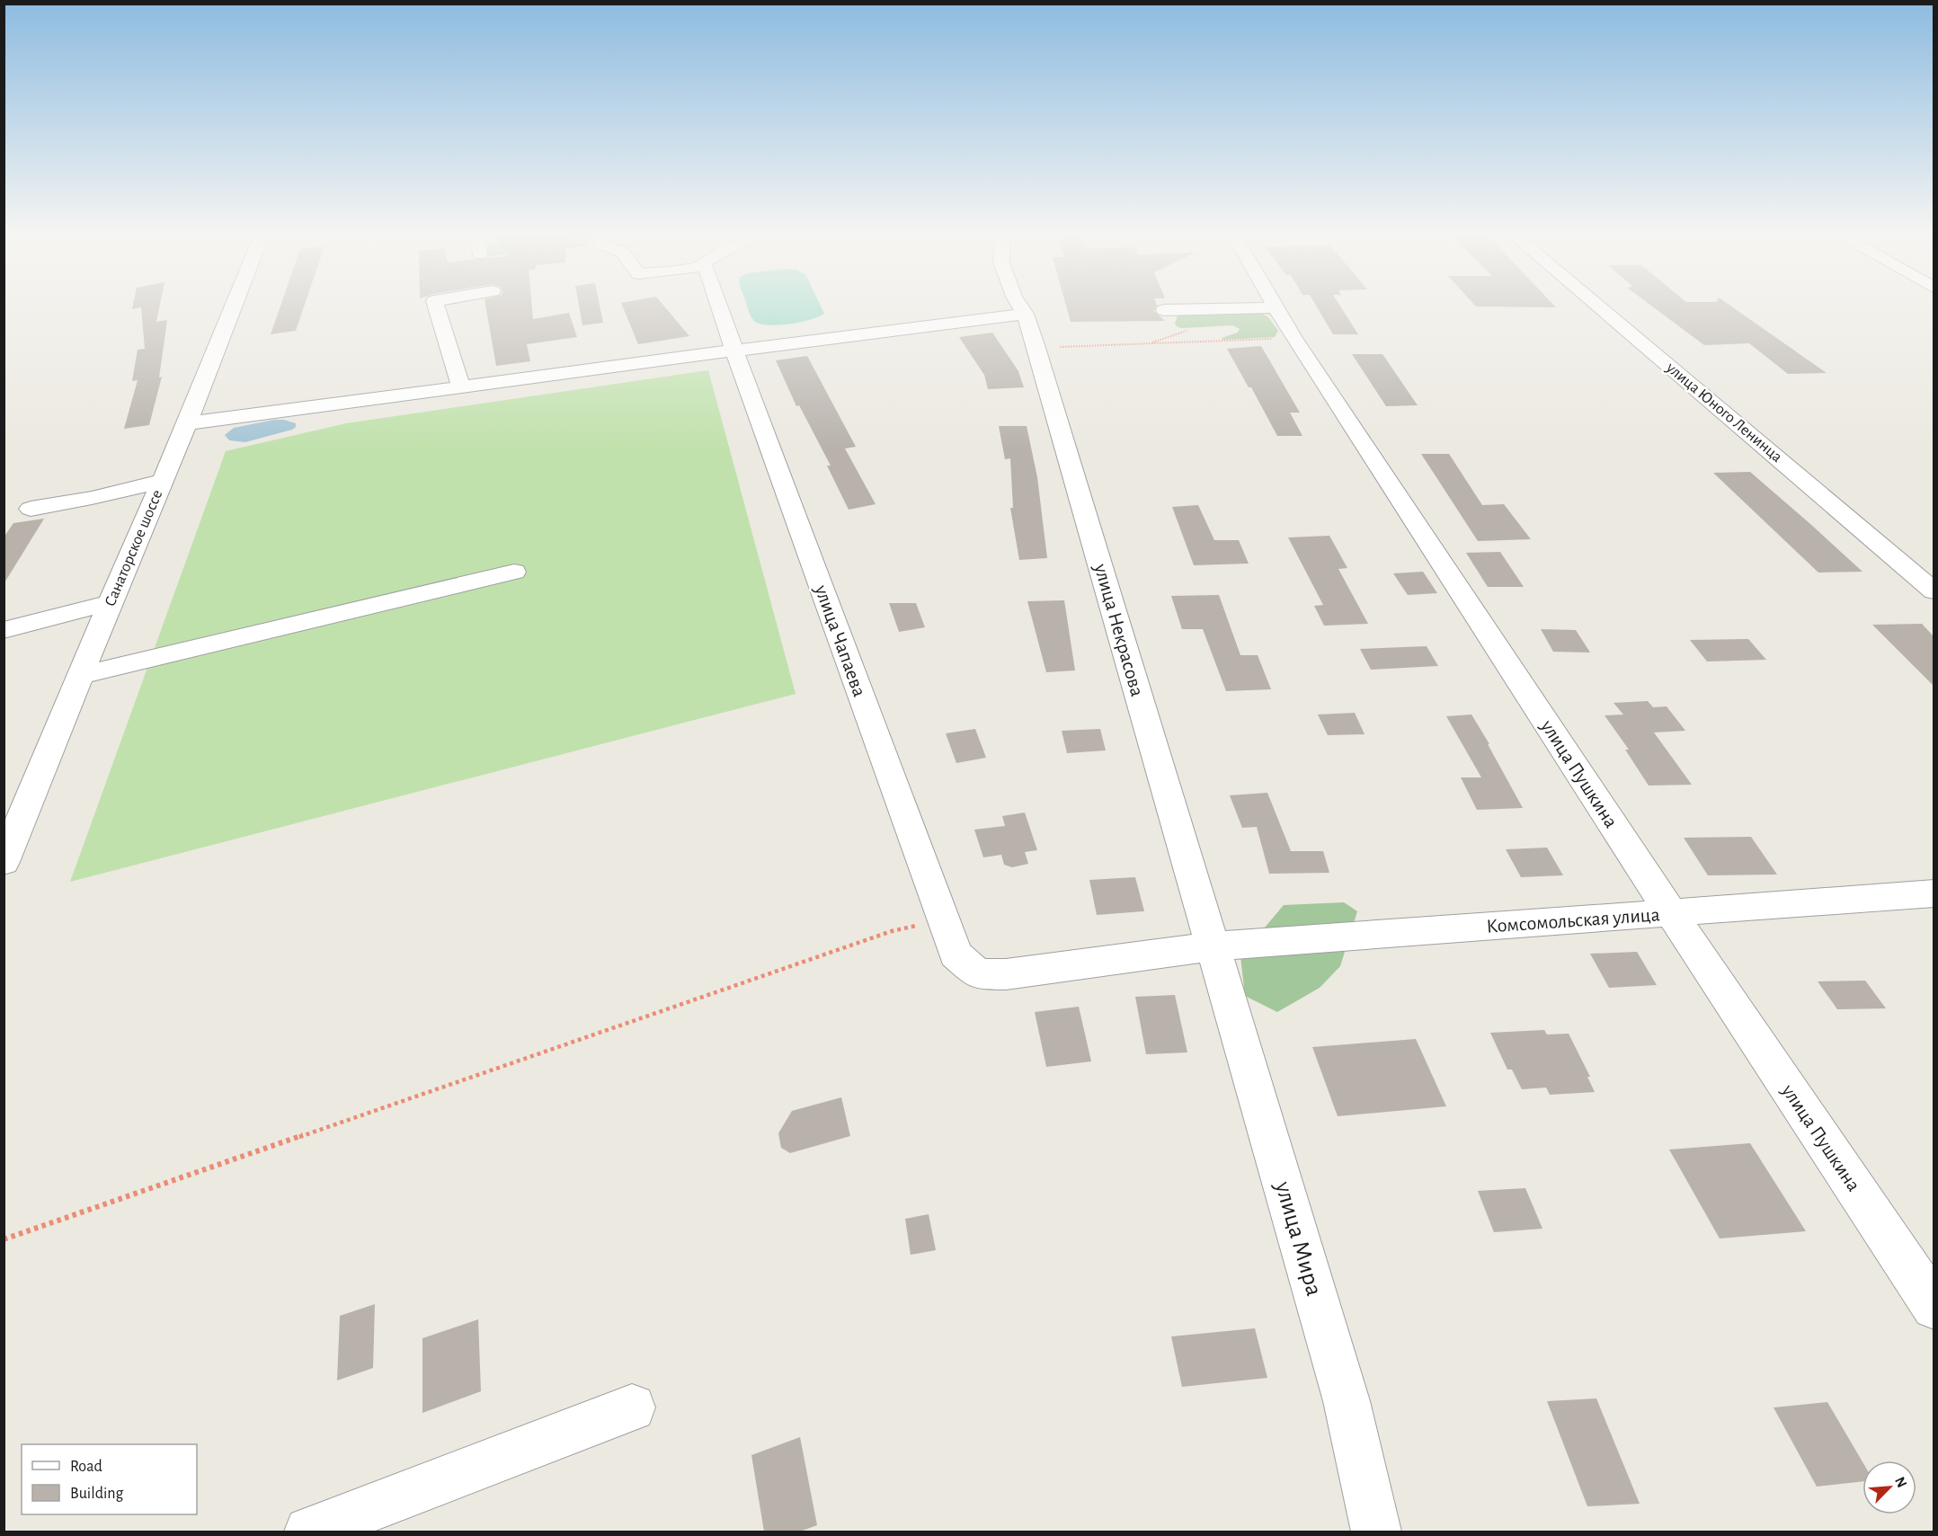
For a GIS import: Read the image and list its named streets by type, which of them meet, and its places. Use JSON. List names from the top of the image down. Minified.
{"streets":{"street":["улица Юного Ленинца","Санаторское шоссе","улица Некрасова","улица Чапаева","улица Пушкина","Комсомольская улица","улица Мира"]},"crossings":[["улица Некрасова","улица Чапаева"],["улица Некрасова","Комсомольская улица"],["улица Некрасова","улица Мира"],["улица Чапаева","Комсомольская улица"],["улица Чапаева","улица Мира"],["улица Пушкина","Комсомольская улица"],["Комсомольская улица","улица Мира"]],"legend":["Road","Building"],"north":"top right"}
